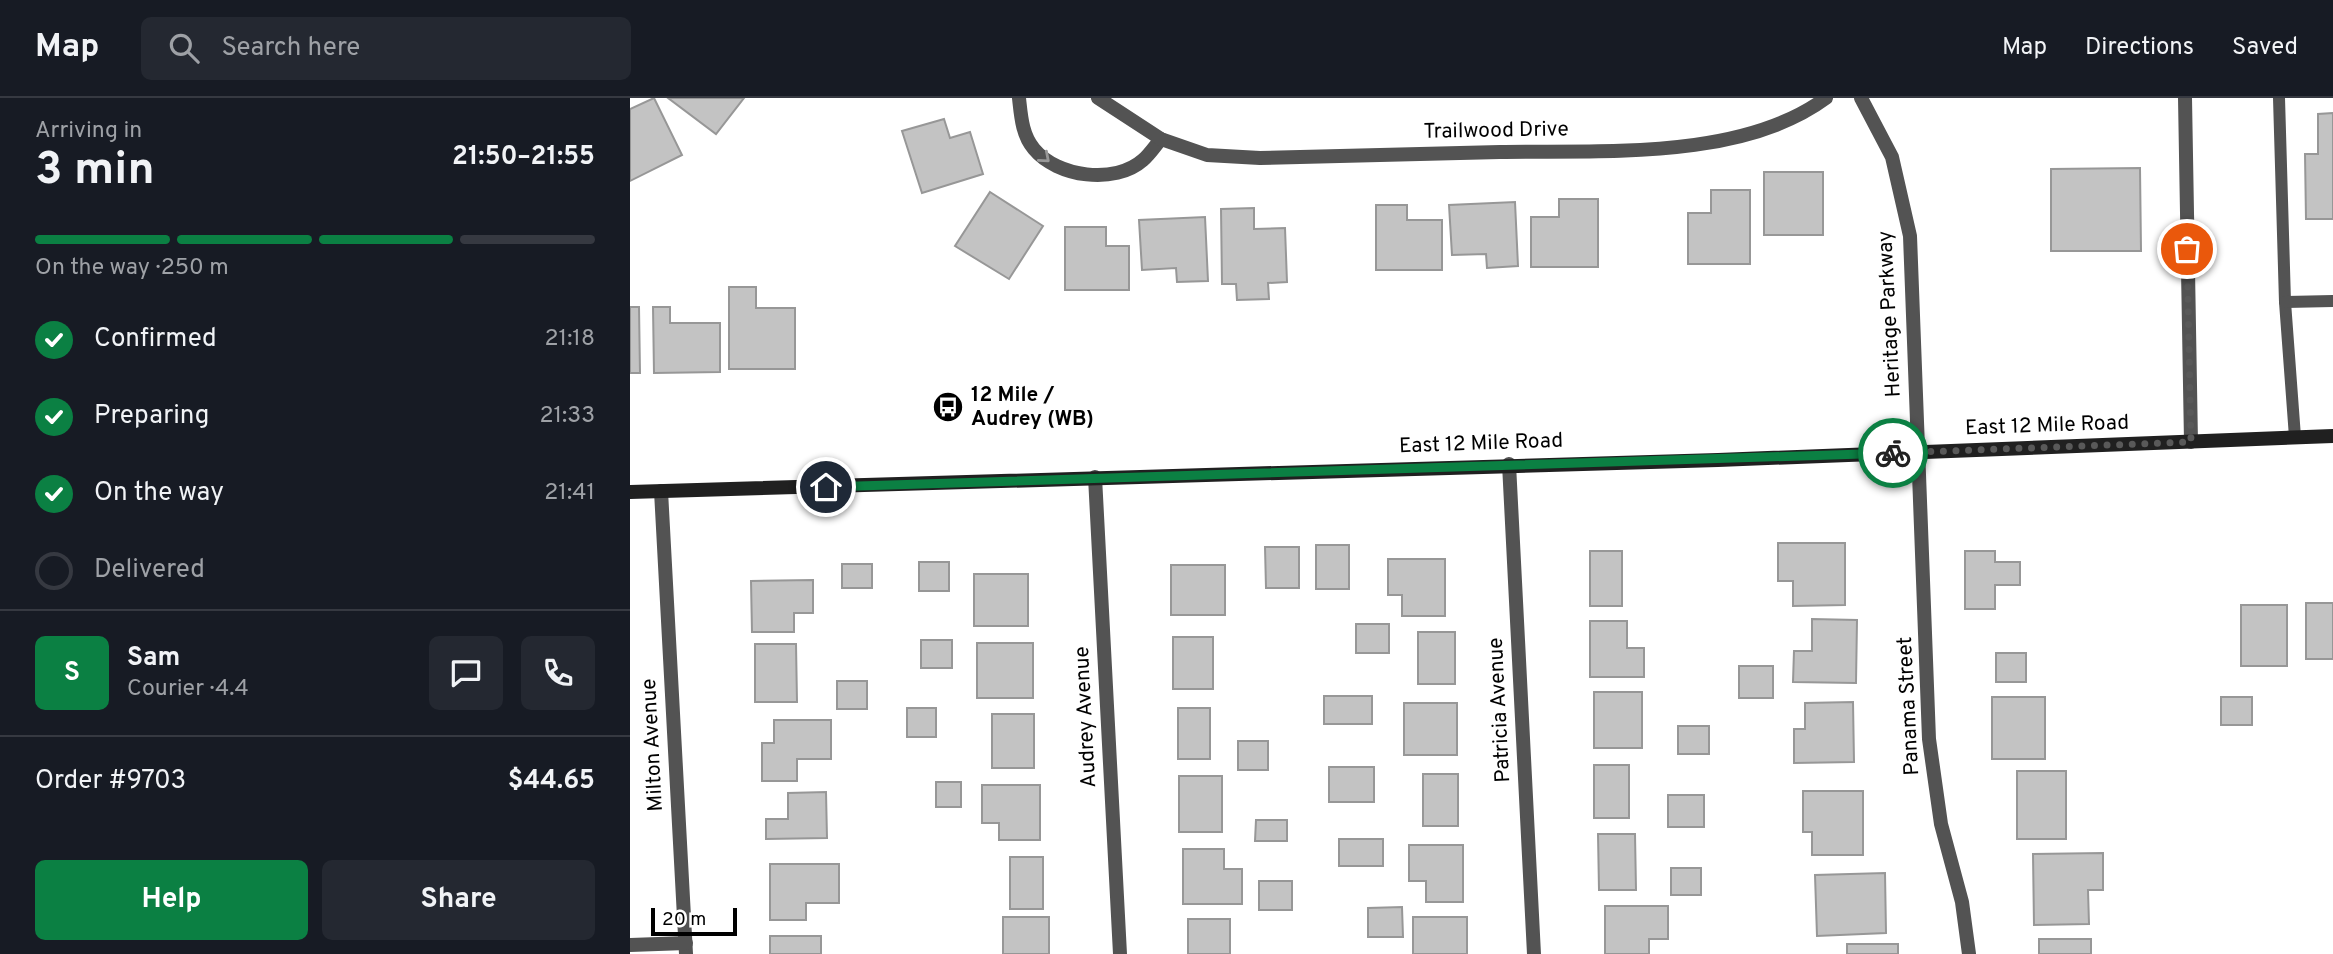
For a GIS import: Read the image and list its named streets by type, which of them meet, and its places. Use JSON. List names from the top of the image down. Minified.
{"streets":{"main road":["East 12 Mile Road"],"street":["Trailwood Drive","Heritage Parkway","Panama Street","Patricia Avenue","Audrey Avenue","Milton Avenue"]},"crossings":[["Heritage Parkway","East 12 Mile Road"],["Heritage Parkway","Panama Street"],["East 12 Mile Road","Panama Street"],["East 12 Mile Road","Patricia Avenue"],["East 12 Mile Road","Audrey Avenue"],["East 12 Mile Road","Milton Avenue"]],"places":{"bus stop":["12 Mile / Audrey (WB)"]},"scale_bar":"20 m","page":{"header":"Map","search":"Search here","nav":["Map","Directions","Saved"],"heading":["3 min","Arriving in","21:50–21:55"],"panel":["Sam","Courier · 4.4","Order #9703","$44.65"],"bar":"On the way · 250 m","list":[["Confirmed","21:18"],["Preparing","21:33"],["On the way","21:41"],"Delivered"],"round":"S","buttons":["Help","Share"],"scale":"20 m"}}
